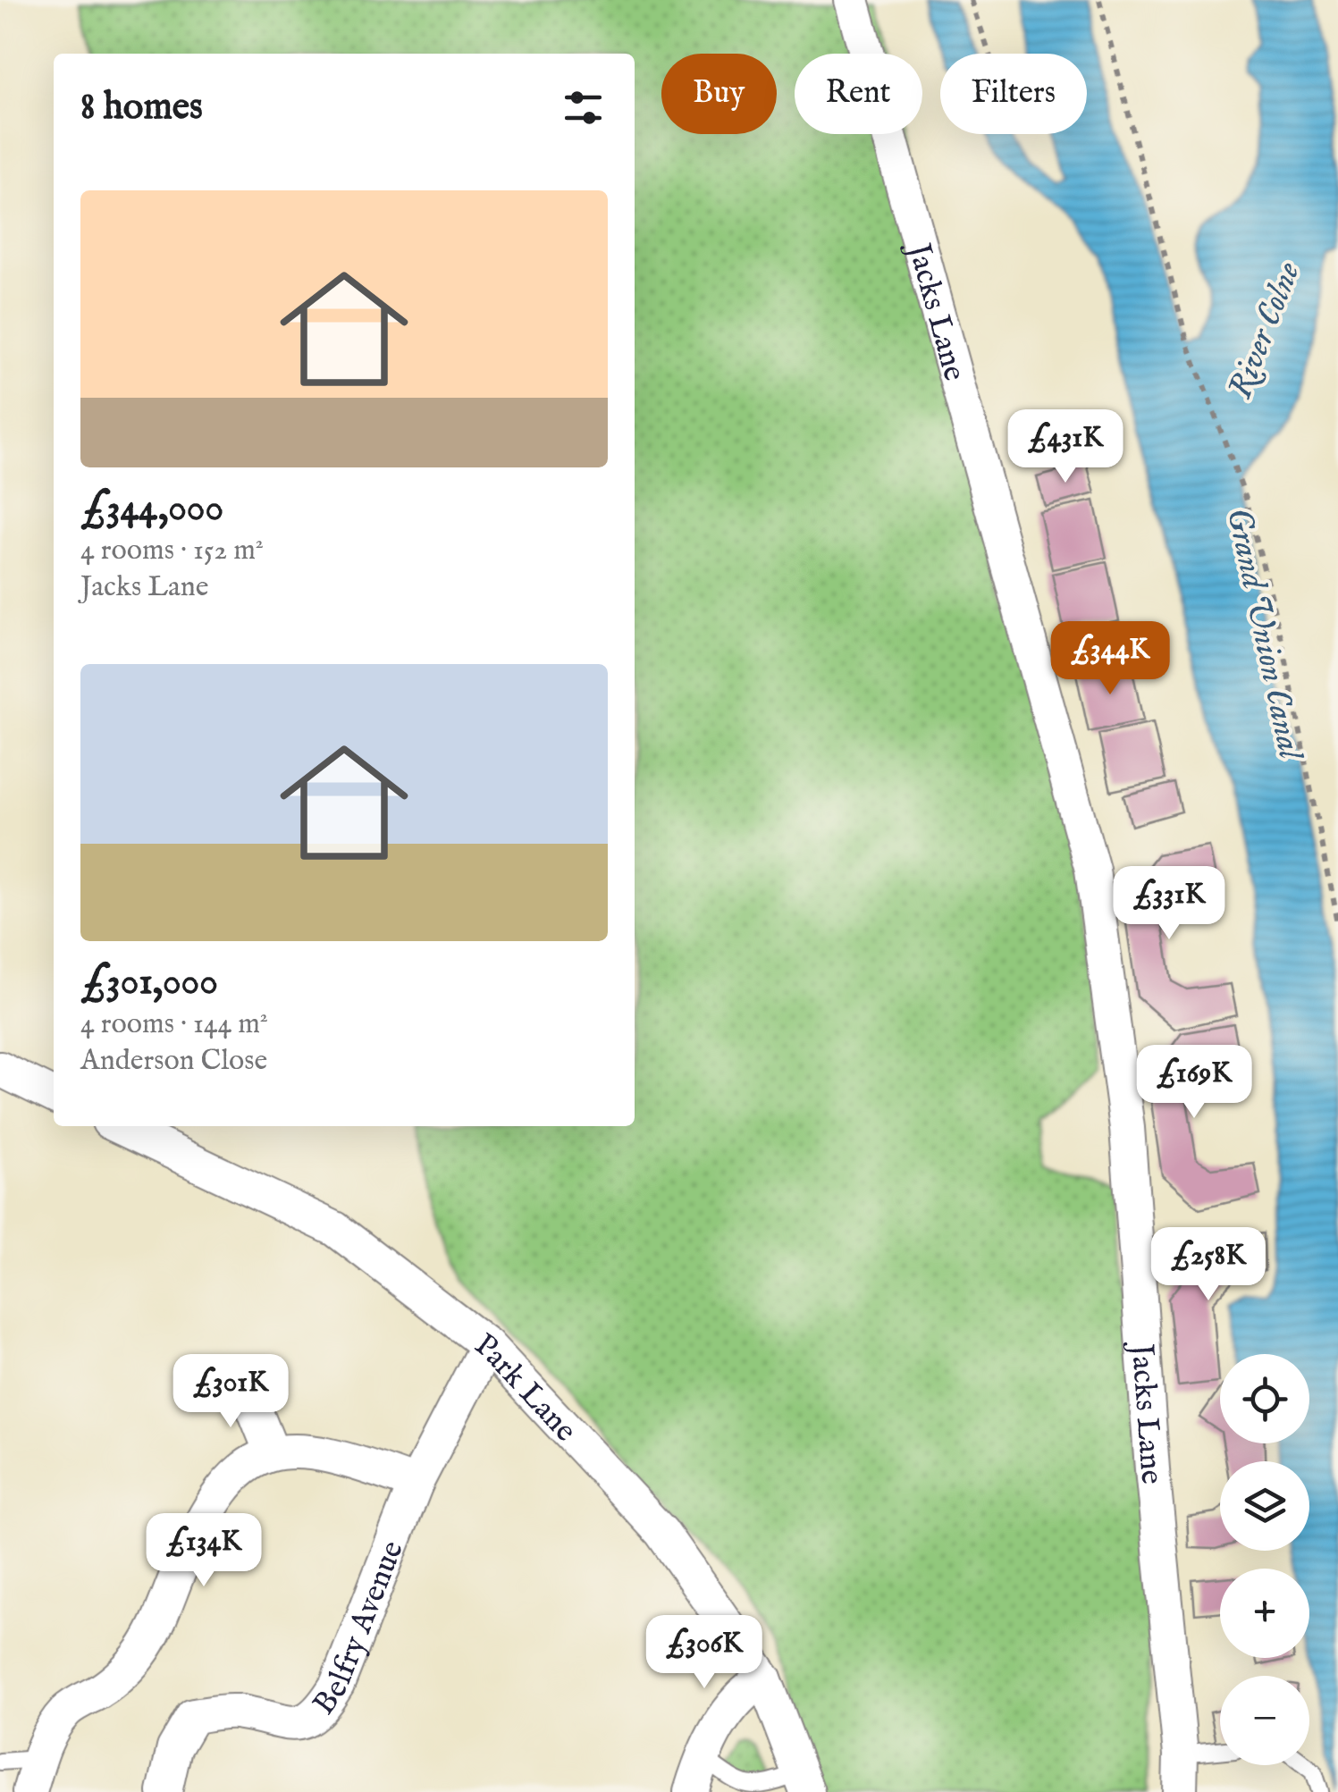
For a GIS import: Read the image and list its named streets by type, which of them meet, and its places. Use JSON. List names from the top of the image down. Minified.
{"streets":{"street":["Jacks Lane","Park Lane","Belfry Avenue"]},"crossings":[["Park Lane","Belfry Avenue"]],"water":["River Colne","Grand Union Canal"],"page":{"chip":["Buy","Rent","Filters"],"heading":"8 homes","list":[{"name":"£344,000","note":"4 rooms · 152 m² · Jacks Lane"},{"name":"£301,000","note":"4 rooms · 144 m² · Anderson Close"}],"price":["£431K","£344K","£331K","£169K","£258K","£301K","£134K","£306K"],"map_buttons":["+","−"]}}
